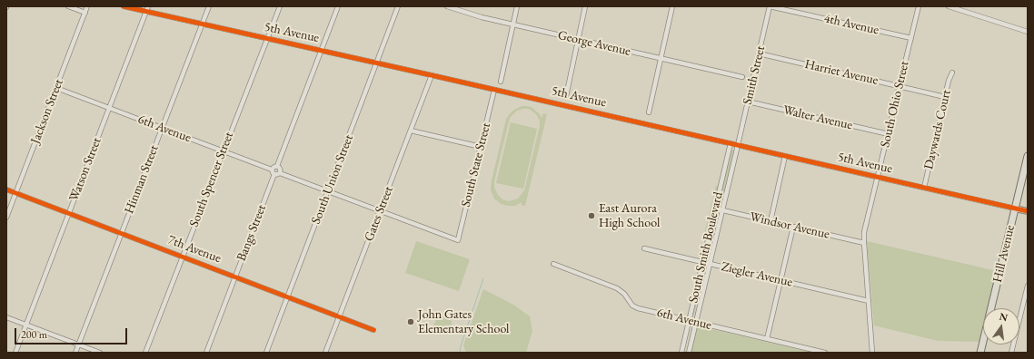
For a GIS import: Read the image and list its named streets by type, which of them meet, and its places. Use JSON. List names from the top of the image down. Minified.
{"streets":{"main road":["Hill Avenue"],"street":["4th Avenue","5th Avenue","George Avenue","Harriet Avenue","Smith Street","South Ohio Street","Jackson Street","Walter Avenue","6th Avenue","Daywards Court","South State Street","Watson Street","Hinman Street","South Spencer Street","South Union Street","Gates Street","Windsor Avenue","Bangs Street","South Smith Boulevard","7th Avenue","Ziegler Avenue"]},"crossings":[["4th Avenue","Smith Street"],["4th Avenue","South Ohio Street"],["5th Avenue","Smith Street"],["5th Avenue","South Ohio Street"],["5th Avenue","Daywards Court"],["5th Avenue","South State Street"],["5th Avenue","Watson Street"],["5th Avenue","Hinman Street"],["5th Avenue","South Spencer Street"],["5th Avenue","South Union Street"],["5th Avenue","Gates Street"],["5th Avenue","South Smith Boulevard"],["5th Avenue","Hill Avenue"],["Harriet Avenue","Smith Street"],["Harriet Avenue","South Ohio Street"],["Harriet Avenue","Daywards Court"],["Smith Street","Walter Avenue"],["Smith Street","South Smith Boulevard"],["South Ohio Street","Walter Avenue"],["South Ohio Street","Windsor Avenue"],["South Ohio Street","Ziegler Avenue"],["Jackson Street","6th Avenue"],["Jackson Street","7th Avenue"],["6th Avenue","Watson Street"],["6th Avenue","Hinman Street"],["6th Avenue","South Spencer Street"],["6th Avenue","Bangs Street"],["6th Avenue","South Smith Boulevard"],["South State Street","Gates Street"],["Watson Street","7th Avenue"],["Hinman Street","7th Avenue"],["South Spencer Street","7th Avenue"],["South Union Street","7th Avenue"],["Gates Street","7th Avenue"],["Windsor Avenue","South Smith Boulevard"],["Bangs Street","7th Avenue"],["South Smith Boulevard","Ziegler Avenue"]],"places":["East Aurora High School","John Gates Elementary School"],"scale_bar":"200 m","north":"top"}
